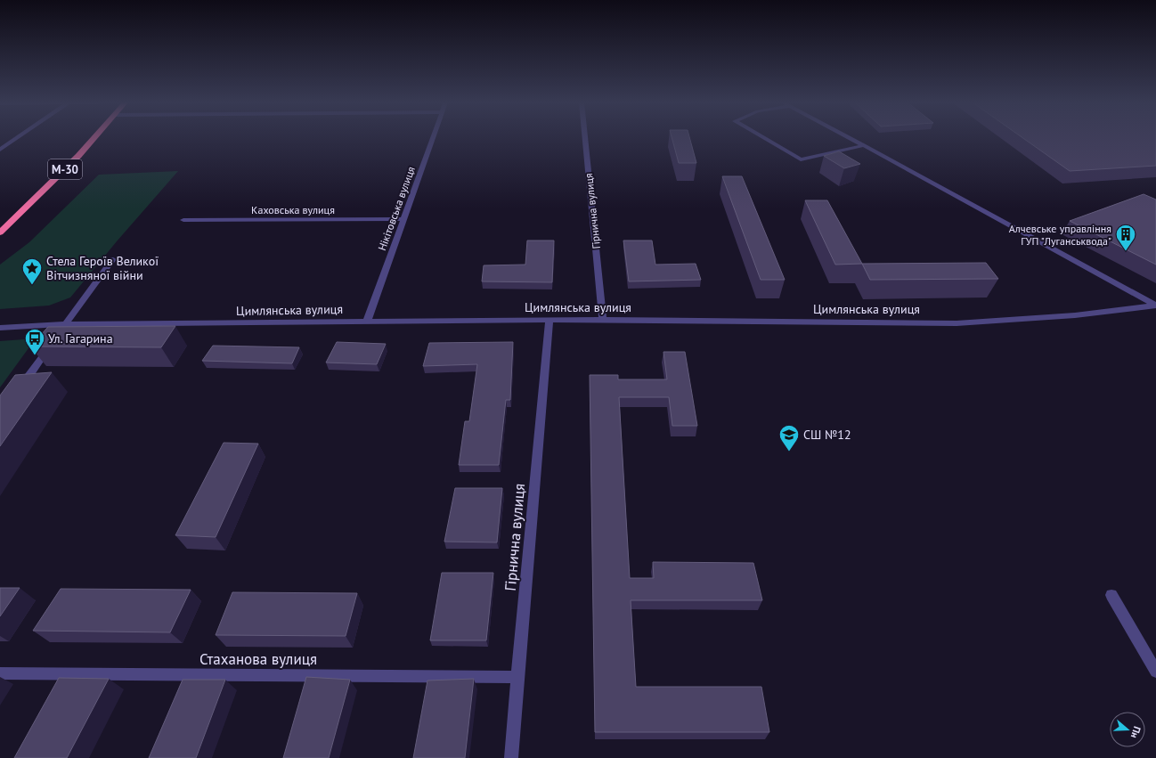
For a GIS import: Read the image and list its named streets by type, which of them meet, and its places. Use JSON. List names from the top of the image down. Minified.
{"streets":{"highway":["М-30"],"street":["Нікітовська вулиця","Каховська вулиця","Гірнична вулиця","Цимлянська вулиця","Стаханова вулиця"]},"crossings":[["Нікітовська вулиця","Каховська вулиця"],["Нікітовська вулиця","Цимлянська вулиця"],["Гірнична вулиця","Цимлянська вулиця"],["Гірнична вулиця","Стаханова вулиця"]],"places":{"building":["Алчевське управління ГУП \"Луганськвода\""],"place":["Стела Героїв Великої Вітчизняної війни"],"bus stop":["Ул. Гагарина"],"school or university":["СШ №12"]},"north":"right"}
